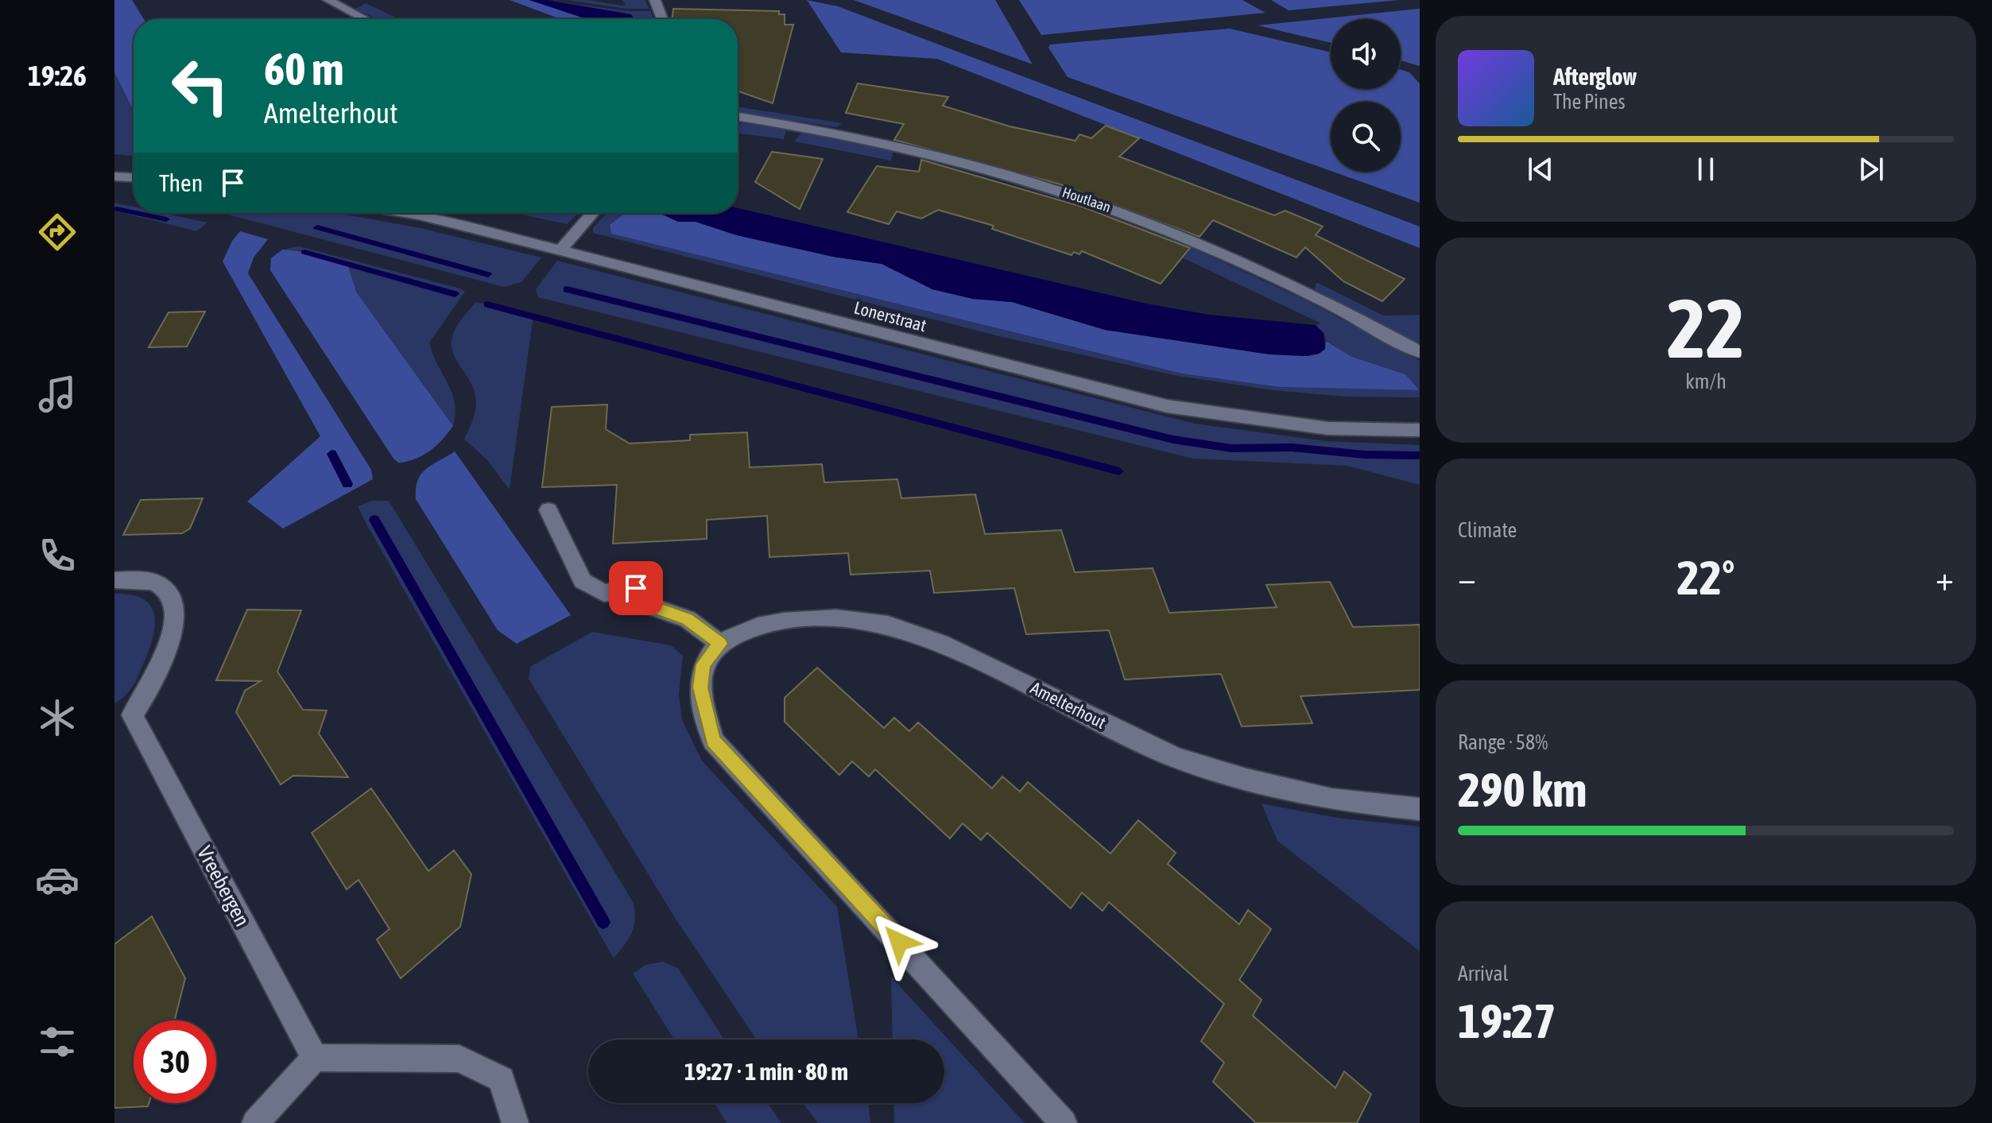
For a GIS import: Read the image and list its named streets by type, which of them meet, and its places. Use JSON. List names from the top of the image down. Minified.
{"streets":{"street":["Houtlaan","Lonerstraat","Amelterhout","Vreebergen"]},"page":{"tabs":"19:26","turn":["60 m","Amelterhout"],"song":["Afterglow","The Pines"],"then":"Then","tile":[["22","km/h"],"Climate",["Range · 58%","290 km"],["Arrival","19:27"]],"heat":["−","22°","+"],"limit":"30","trip":"19:27 · 1 min · 80 m"}}
